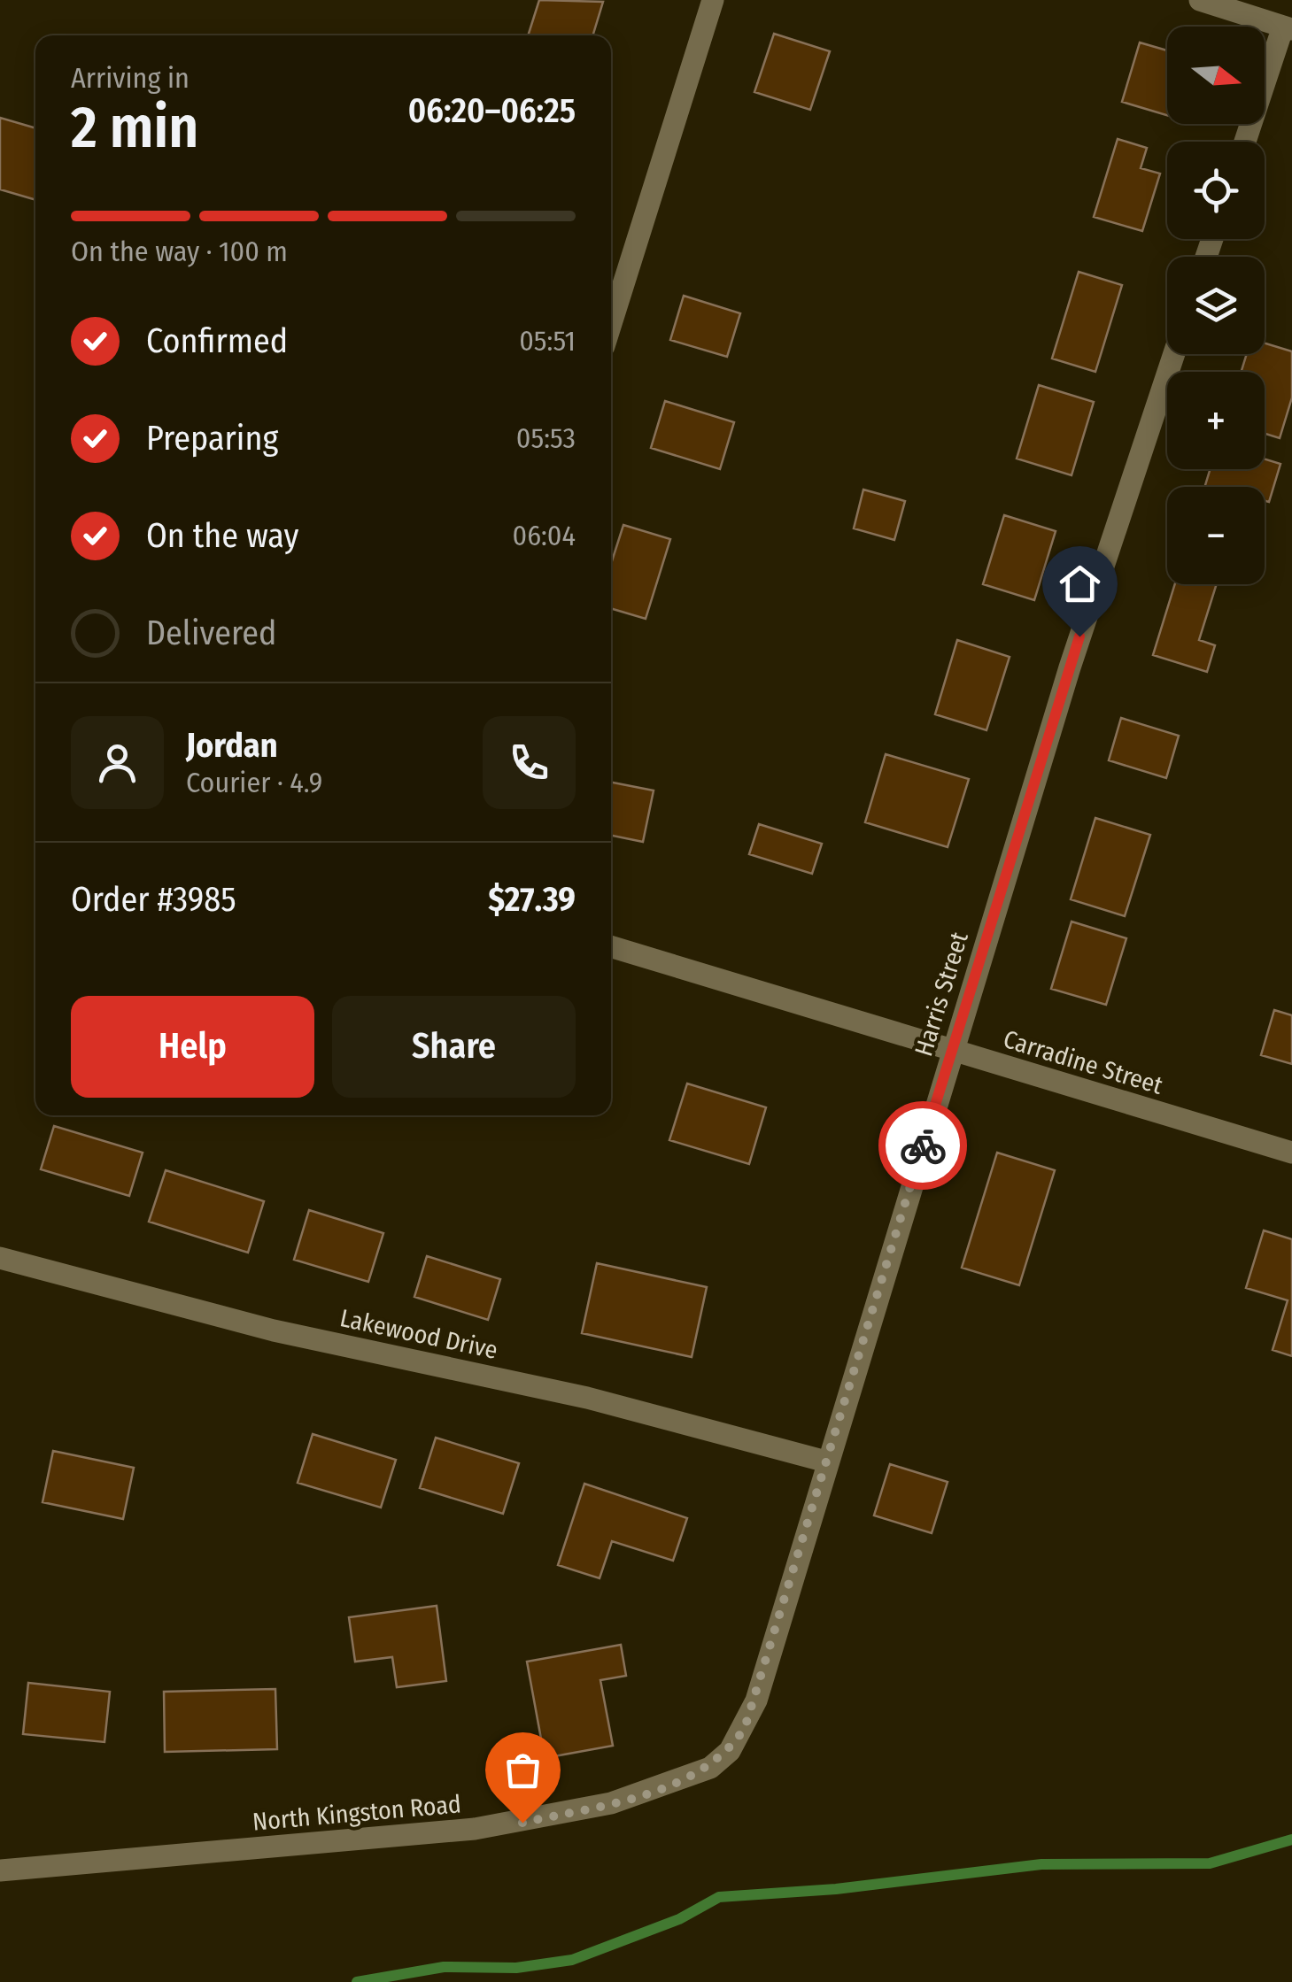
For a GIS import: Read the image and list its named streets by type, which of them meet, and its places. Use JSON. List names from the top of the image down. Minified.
{"streets":{"street":["Harris Street","Carradine Street","Lakewood Drive","North Kingston Road"]},"crossings":[["Harris Street","Carradine Street"],["Harris Street","Lakewood Drive"],["Harris Street","North Kingston Road"]],"north":"right","page":{"map_buttons":["+","−"],"heading":["2 min","Arriving in","06:20–06:25"],"panel":["Jordan","Courier · 4.9","Order #3985","$27.39"],"bar":"On the way · 100 m","list":[["Confirmed","05:51"],["Preparing","05:53"],["On the way","06:04"],"Delivered"],"buttons":["Help","Share"]}}
